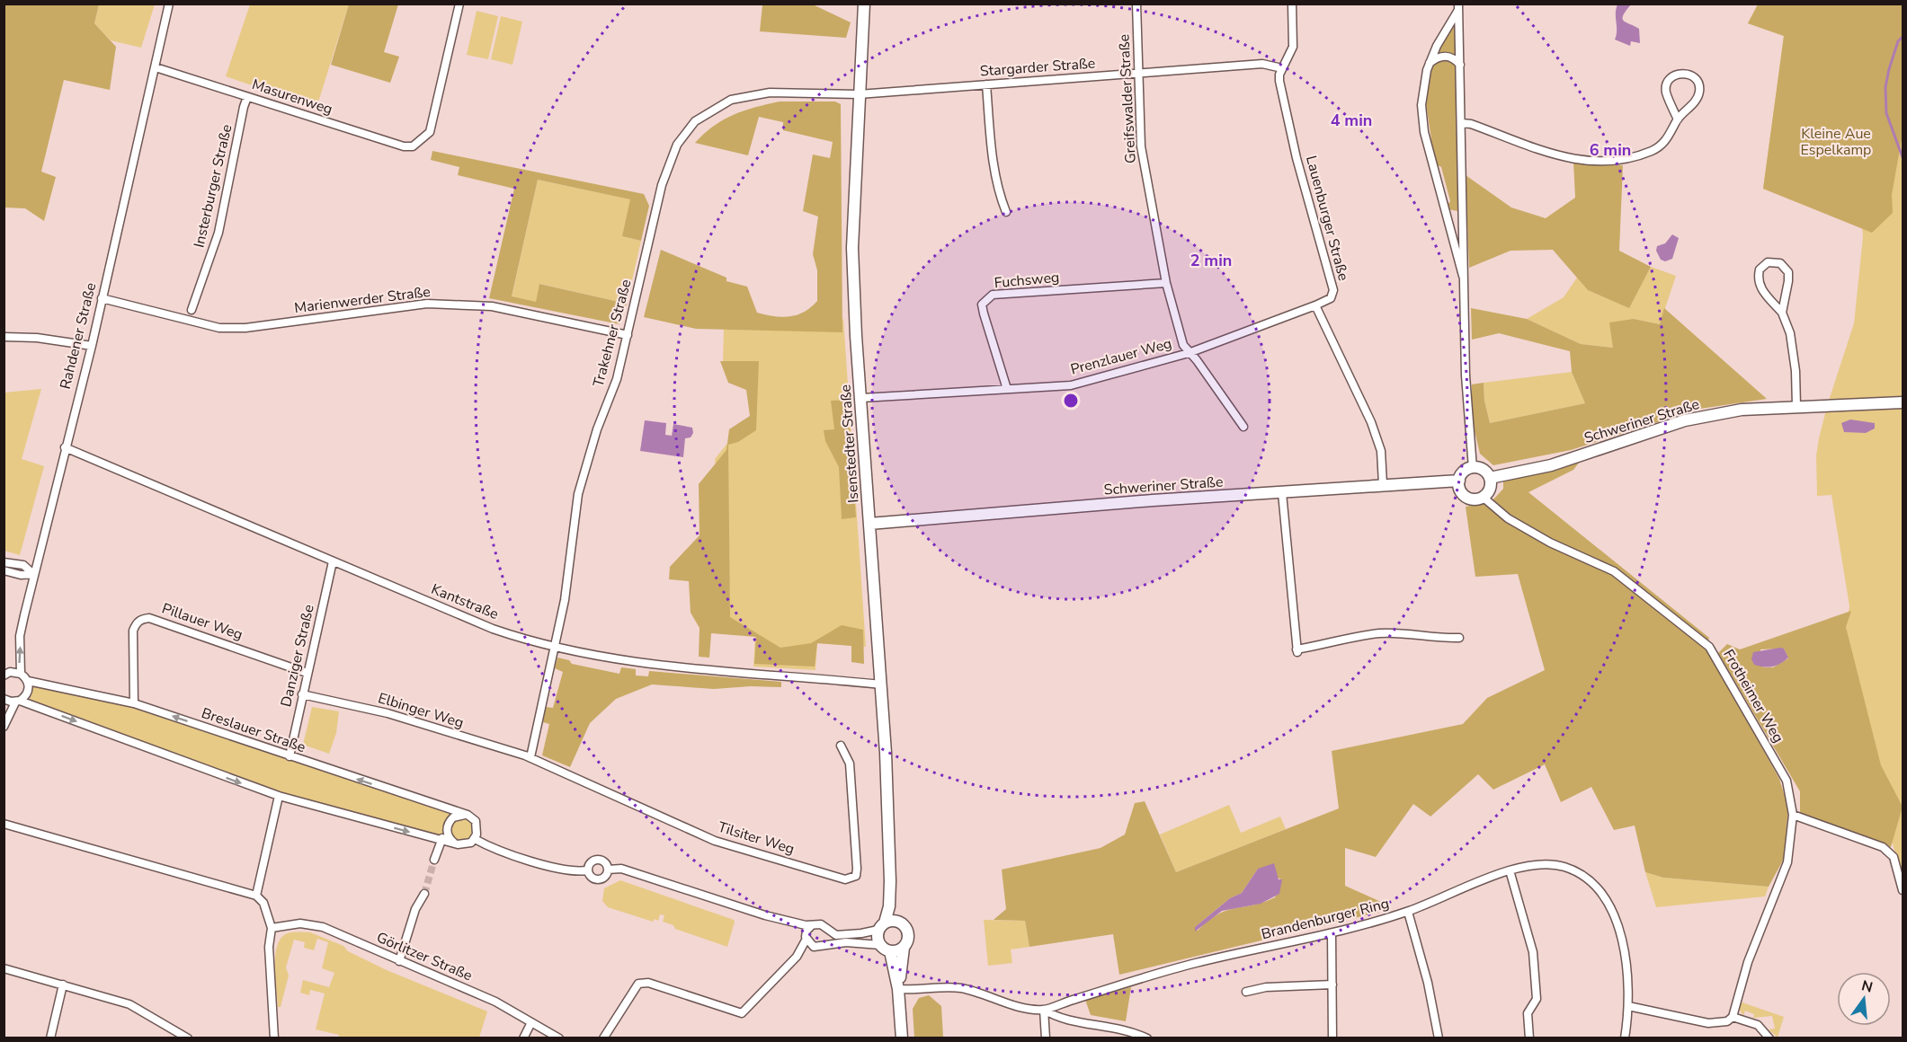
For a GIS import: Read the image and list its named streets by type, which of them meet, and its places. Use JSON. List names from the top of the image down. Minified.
{"streets":{"street":["Stargarder Straße","Masurenweg","Greifswalder Straße","Insterburger Straße","Lauenburger Straße","Fuchsweg","Marienwerder Straße","Trakehner Straße","Rahdener Straße","Prenzlauer Weg","Schweriner Straße","Isenstedter Straße","Kantstraße","Pillauer Weg","Danziger Straße","Frotheimer Weg","Elbinger Weg","Breslauer Straße","Tilsiter Weg","Brandenburger Ring","Görlitzer Straße"]},"crossings":[["Stargarder Straße","Greifswalder Straße"],["Stargarder Straße","Lauenburger Straße"],["Stargarder Straße","Trakehner Straße"],["Stargarder Straße","Isenstedter Straße"],["Masurenweg","Insterburger Straße"],["Masurenweg","Rahdener Straße"],["Greifswalder Straße","Fuchsweg"],["Greifswalder Straße","Prenzlauer Weg"],["Lauenburger Straße","Prenzlauer Weg"],["Fuchsweg","Prenzlauer Weg"],["Marienwerder Straße","Trakehner Straße"],["Marienwerder Straße","Rahdener Straße"],["Trakehner Straße","Isenstedter Straße"],["Trakehner Straße","Kantstraße"],["Trakehner Straße","Elbinger Weg"],["Trakehner Straße","Tilsiter Weg"],["Rahdener Straße","Kantstraße"],["Prenzlauer Weg","Isenstedter Straße"],["Schweriner Straße","Isenstedter Straße"],["Schweriner Straße","Frotheimer Weg"],["Isenstedter Straße","Kantstraße"],["Kantstraße","Danziger Straße"],["Pillauer Weg","Danziger Straße"],["Pillauer Weg","Breslauer Straße"],["Danziger Straße","Elbinger Weg"],["Danziger Straße","Breslauer Straße"],["Elbinger Weg","Tilsiter Weg"]],"parks":["Kleine Aue Espelkamp"],"north":"top","rings":["4 min","6 min","2 min"]}
